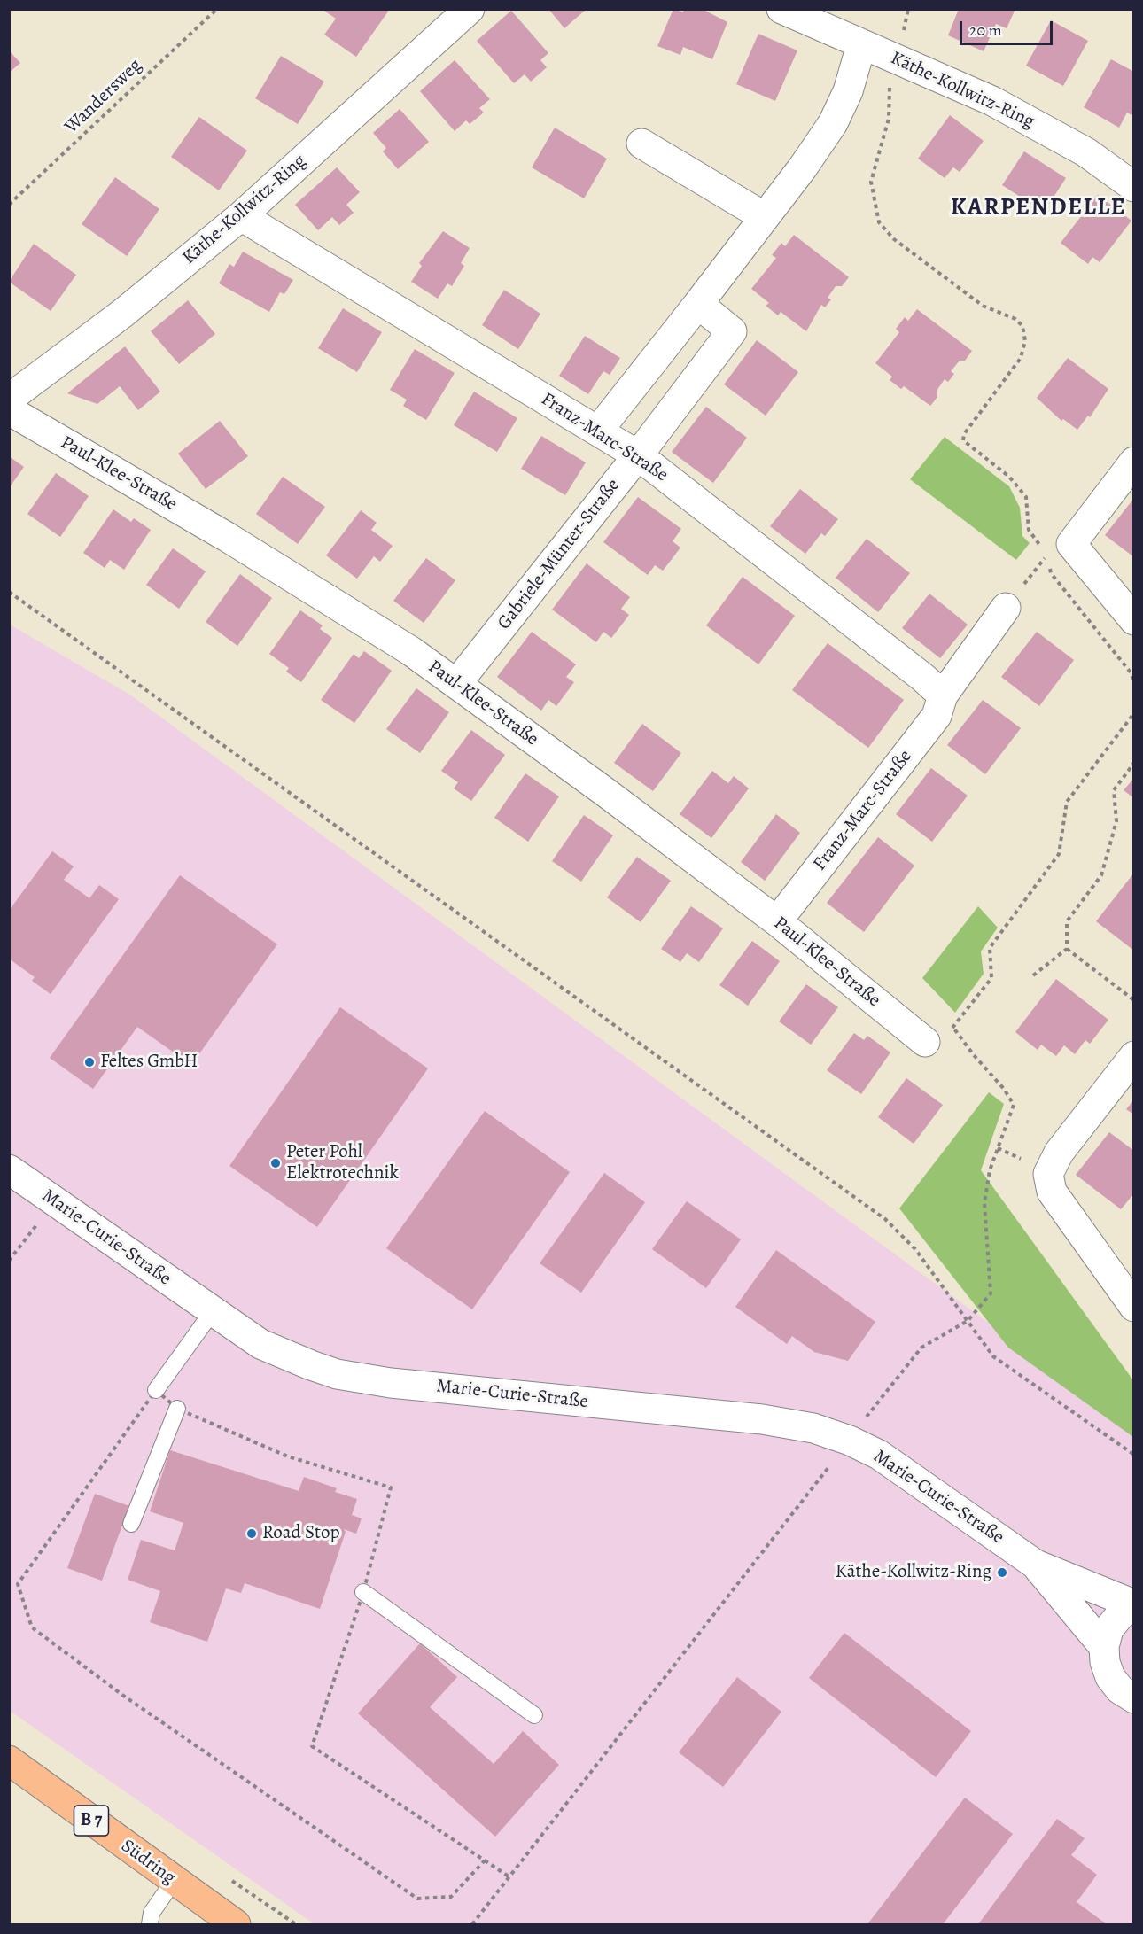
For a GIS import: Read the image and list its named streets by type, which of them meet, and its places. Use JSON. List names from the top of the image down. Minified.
{"streets":{"main road":["B 7","Südring"],"street":["Käthe-Kollwitz-Ring","Franz-Marc-Straße","Paul-Klee-Straße","Gabriele-Münter-Straße","Marie-Curie-Straße"],"path":["Wandersweg"]},"crossings":[["Käthe-Kollwitz-Ring","Franz-Marc-Straße"],["Franz-Marc-Straße","Paul-Klee-Straße"],["Franz-Marc-Straße","Gabriele-Münter-Straße"],["Paul-Klee-Straße","Gabriele-Münter-Straße"]],"districts":["KARPENDELLE"],"places":["Feltes GmbH","Peter Pohl Elektrotechnik","Road Stop","Käthe-Kollwitz-Ring"],"scale_bar":"20 m"}
